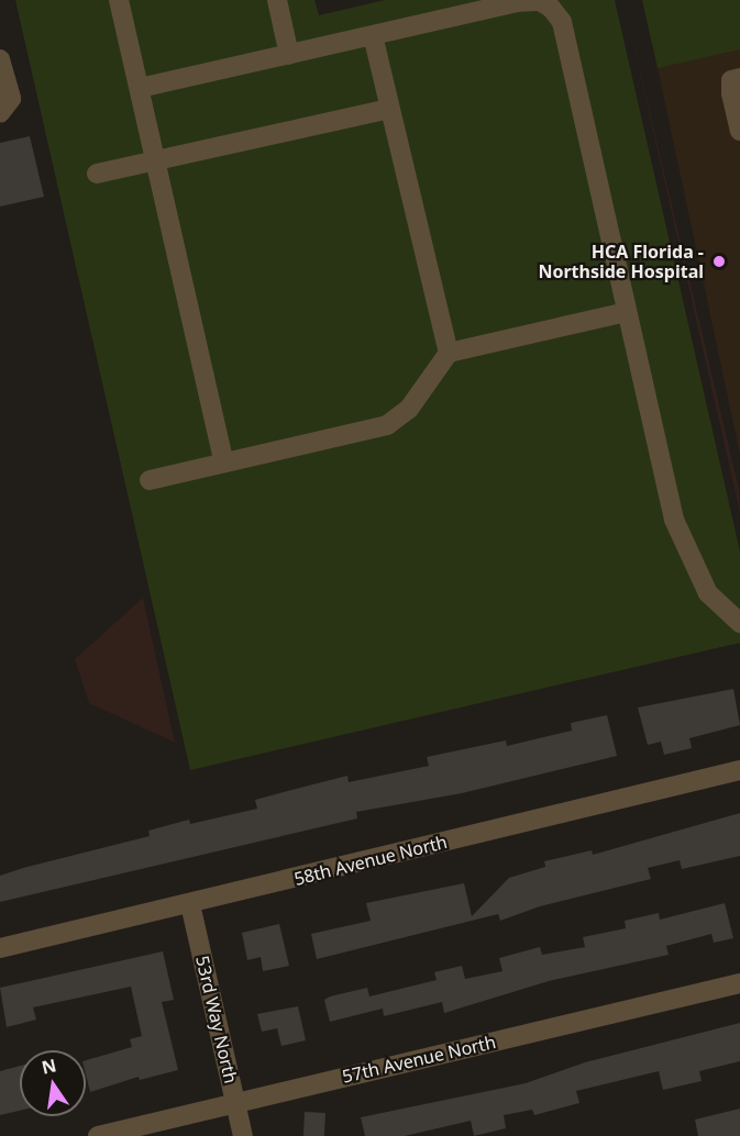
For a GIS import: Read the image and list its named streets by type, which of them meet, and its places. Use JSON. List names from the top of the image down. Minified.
{"streets":{"street":["58th Avenue North","53rd Way North","57th Avenue North"]},"crossings":[["58th Avenue North","53rd Way North"],["53rd Way North","57th Avenue North"]],"places":["HCA Florida - Northside Hospital"],"north":"top"}
